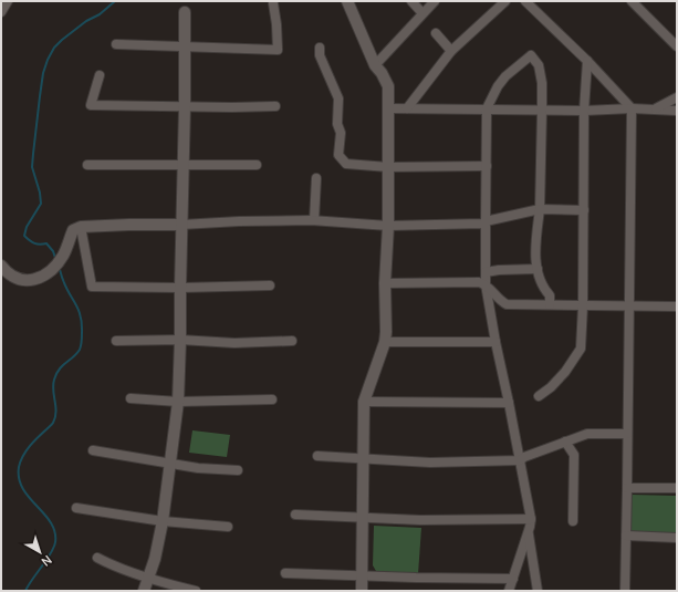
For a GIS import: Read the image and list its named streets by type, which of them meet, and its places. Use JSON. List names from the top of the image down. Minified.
{"north":"bottom right"}
